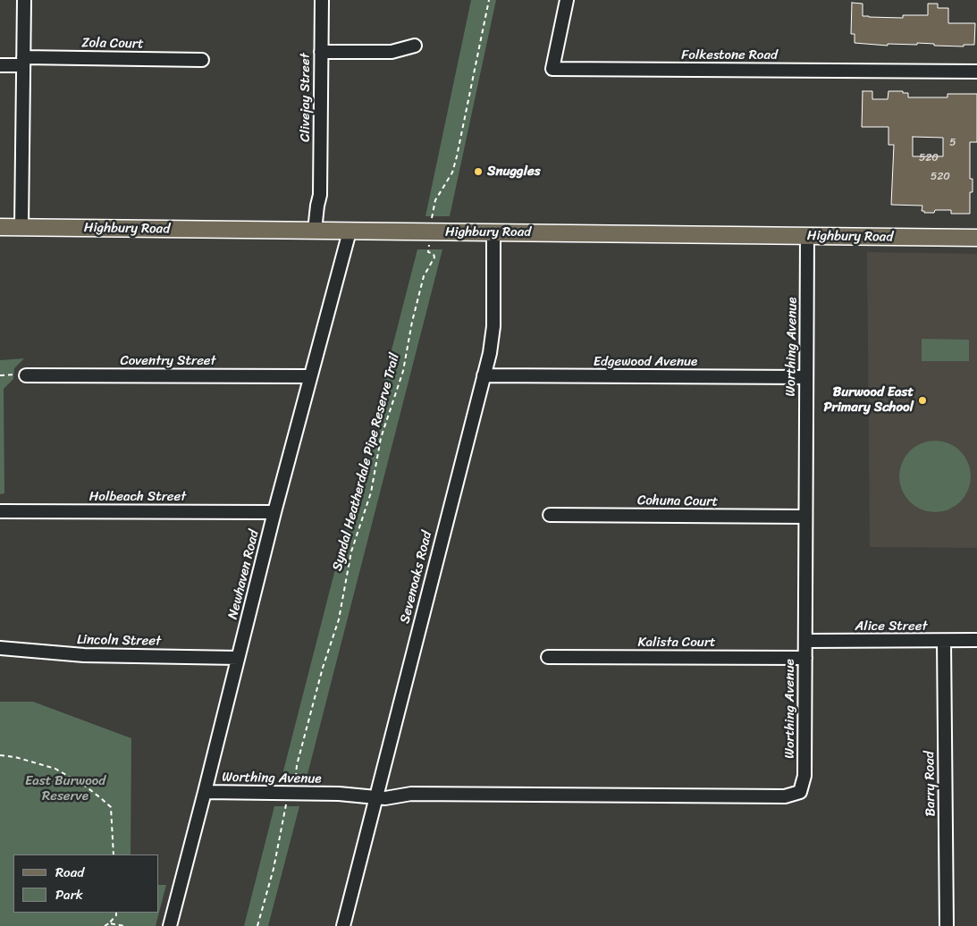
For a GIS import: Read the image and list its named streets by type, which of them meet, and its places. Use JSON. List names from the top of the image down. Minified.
{"streets":{"main road":["Highbury Road"],"street":["Zola Court","Folkestone Road","Clivejay Street","Worthing Avenue","Coventry Street","Edgewood Avenue","Holbeach Street","Cohuna Court","Newhaven Road","Sevenoaks Road","Alice Street","Lincoln Street","Kalista Court","Barry Road"],"path":["Syndal Heatherdale Pipe Reserve Trail"]},"crossings":[["Clivejay Street","Highbury Road"],["Highbury Road","Worthing Avenue"],["Highbury Road","Syndal Heatherdale Pipe Reserve Trail"],["Highbury Road","Newhaven Road"],["Highbury Road","Sevenoaks Road"],["Worthing Avenue","Edgewood Avenue"],["Worthing Avenue","Syndal Heatherdale Pipe Reserve Trail"],["Worthing Avenue","Cohuna Court"],["Worthing Avenue","Newhaven Road"],["Worthing Avenue","Sevenoaks Road"],["Worthing Avenue","Alice Street"],["Worthing Avenue","Kalista Court"],["Coventry Street","Newhaven Road"],["Edgewood Avenue","Sevenoaks Road"],["Holbeach Street","Newhaven Road"],["Newhaven Road","Lincoln Street"],["Alice Street","Barry Road"]],"parks":["East Burwood Reserve"],"places":["Snuggles","Burwood East Primary School"],"house_numbers":["5","520","520"],"legend":["Road","Park"]}
